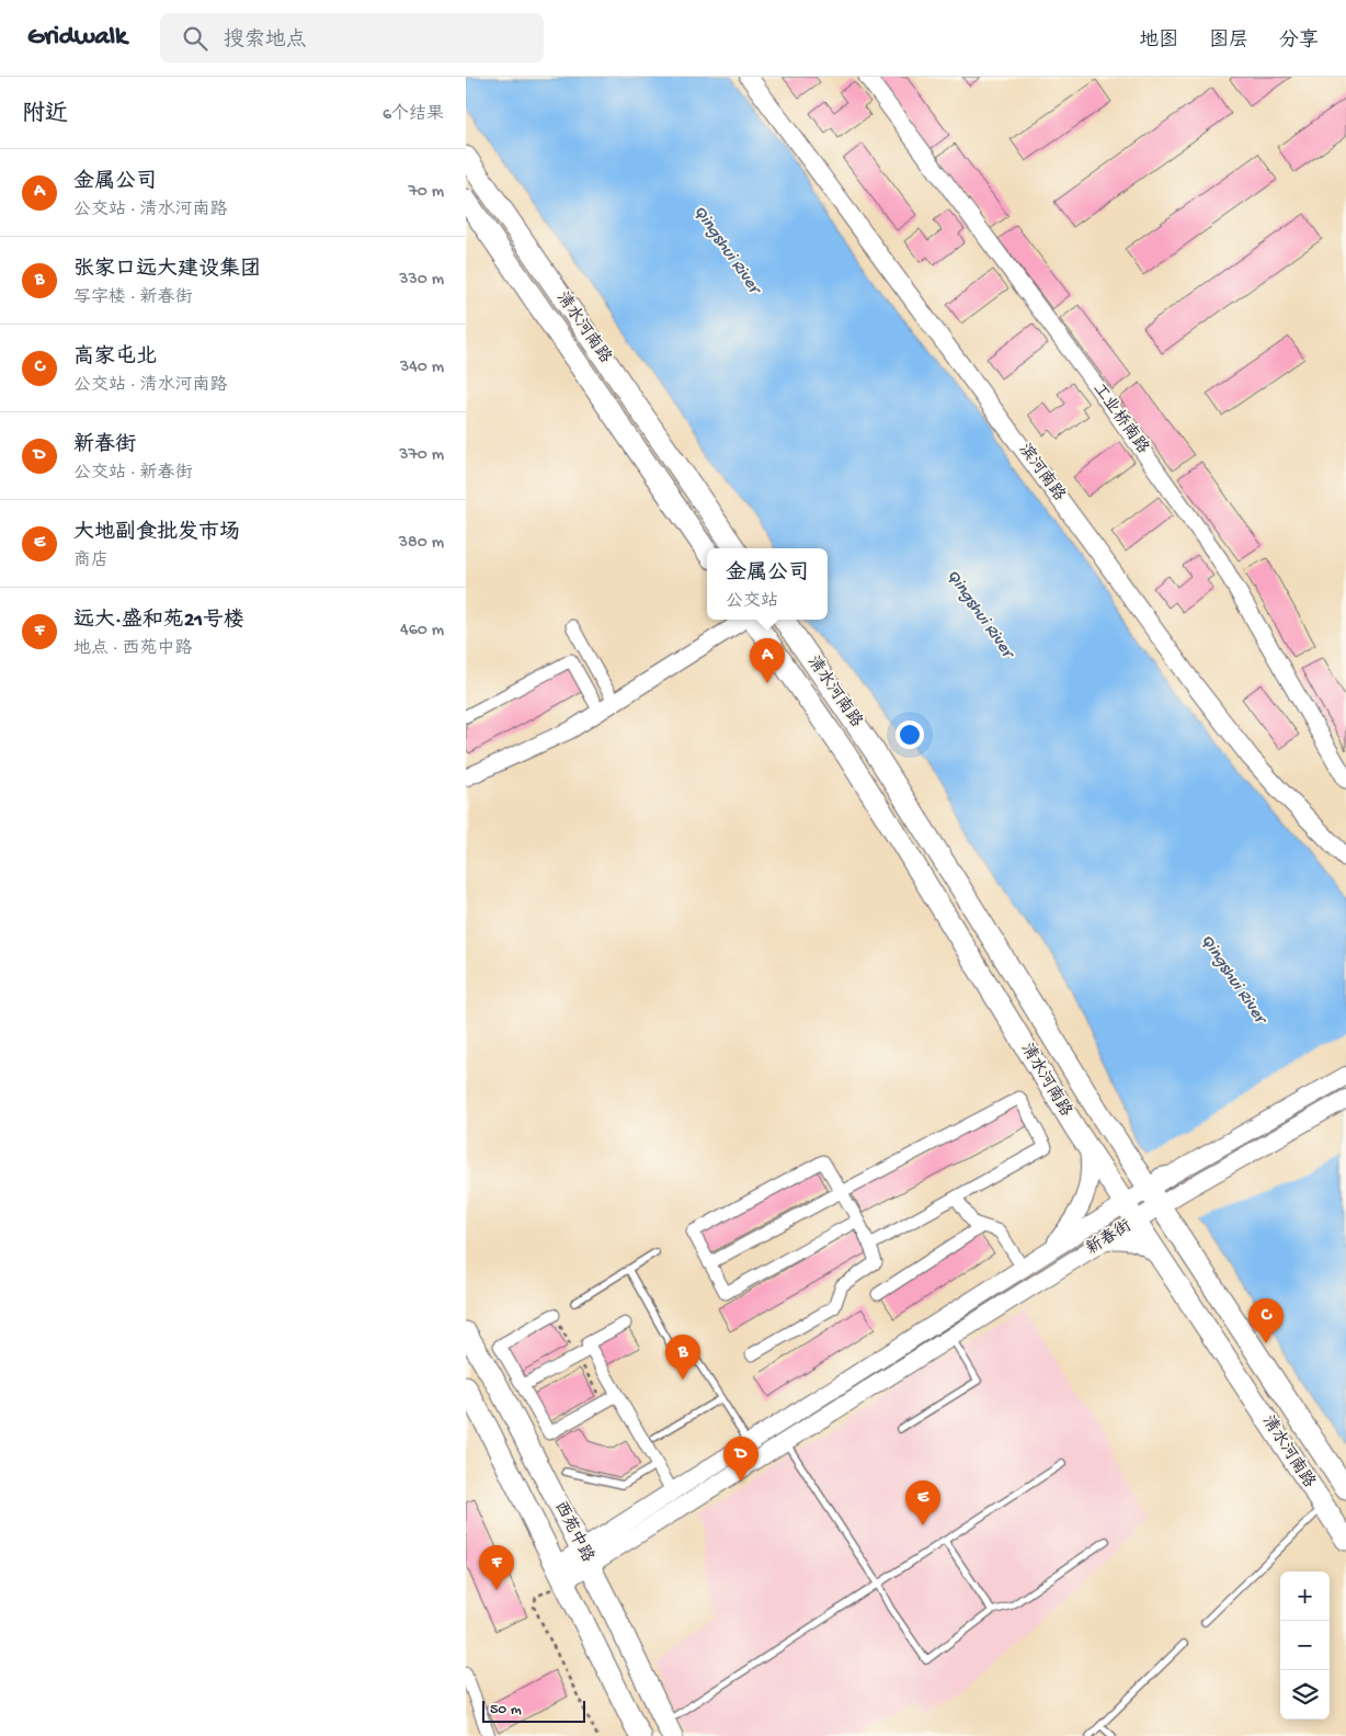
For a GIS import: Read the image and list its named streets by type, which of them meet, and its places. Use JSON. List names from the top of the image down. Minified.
{"streets":{"main road":["清水河南路","滨河南路","新春街","西苑中路"],"street":["工业桥南路"]},"crossings":[["清水河南路","新春街"],["新春街","西苑中路"]],"water":["Qingshui River"],"scale_bar":"50 m","page":{"header":"Gridwalk","search":"搜索地点","nav":["地图","图层","分享"],"heading":["附近","6个结果"],"list":[{"mark":"A","name":"金属公司","note":"公交站 · 清水河南路","value":"70 m"},{"mark":"B","name":"张家口远大建设集团","note":"写字楼 · 新春街","value":"330 m"},{"mark":"C","name":"高家屯北","note":"公交站 · 清水河南路","value":"340 m"},{"mark":"D","name":"新春街","note":"公交站 · 新春街","value":"370 m"},{"mark":"E","name":"大地副食批发市场","note":"商店","value":"380 m"},{"mark":"F","name":"远大·盛和苑21号楼","note":"地点 · 西苑中路","value":"460 m"}],"popup":["金属公司","公交站"],"pins":["A","C","B","D","E","F"],"map_buttons":["+","−"],"scale":"50 m"}}
